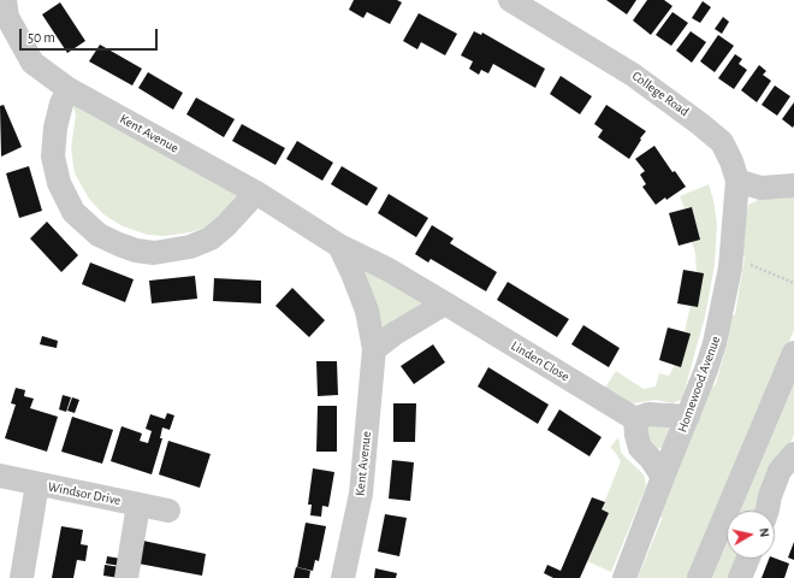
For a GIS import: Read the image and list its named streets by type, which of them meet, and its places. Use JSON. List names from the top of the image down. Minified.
{"streets":{"street":["College Road","Kent Avenue","Linden Close","Homewood Avenue","Windsor Drive"]},"crossings":[["College Road","Homewood Avenue"],["Kent Avenue","Linden Close"]],"scale_bar":"50 m","north":"right"}
